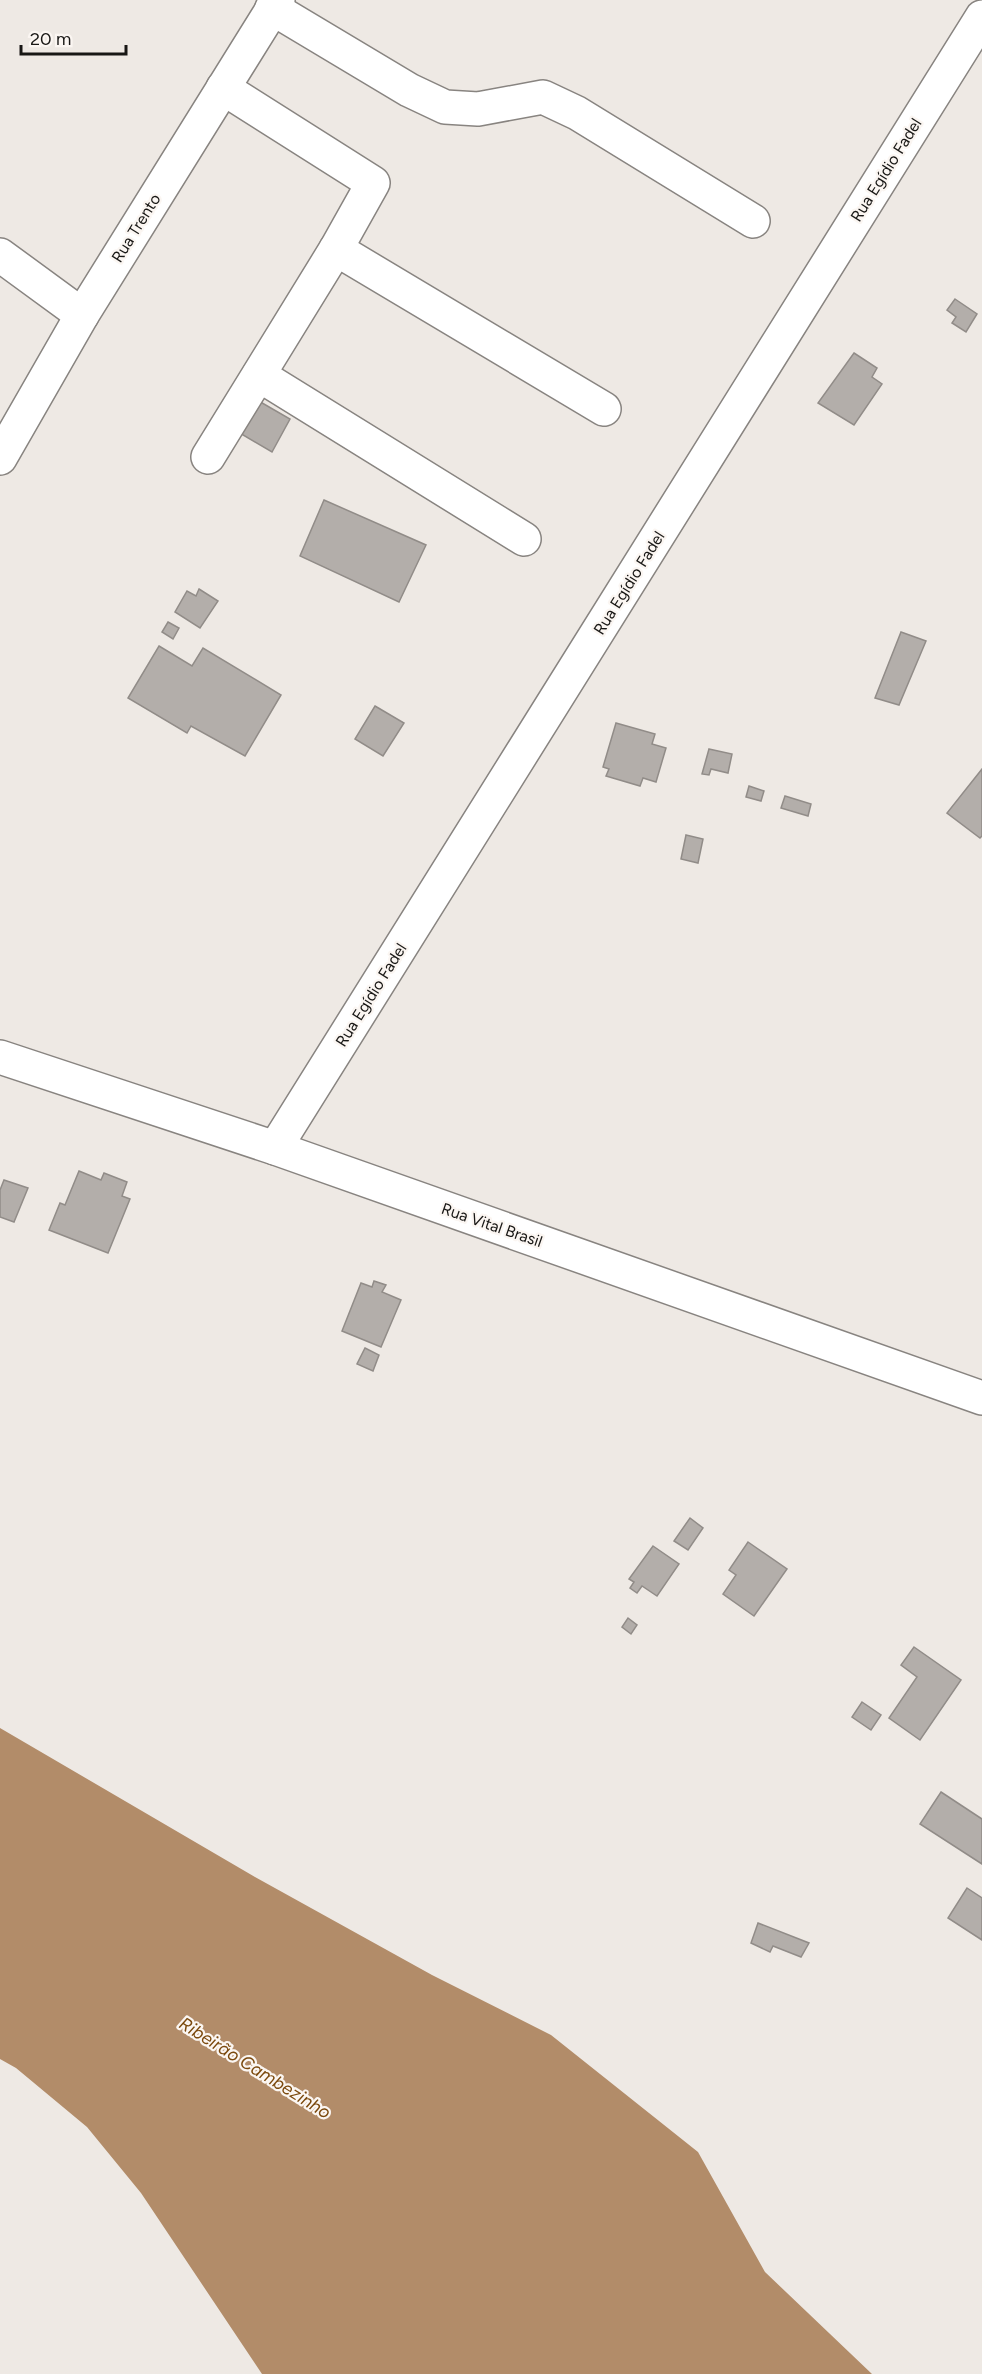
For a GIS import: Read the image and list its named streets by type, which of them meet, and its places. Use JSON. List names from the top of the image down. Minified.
{"streets":{"street":["Rua Egídio Fadel","Rua Trento","Rua Vital Brasil"]},"crossings":[["Rua Egídio Fadel","Rua Vital Brasil"]],"water":["Ribeirão Cambezinho"],"scale_bar":"20 m"}
